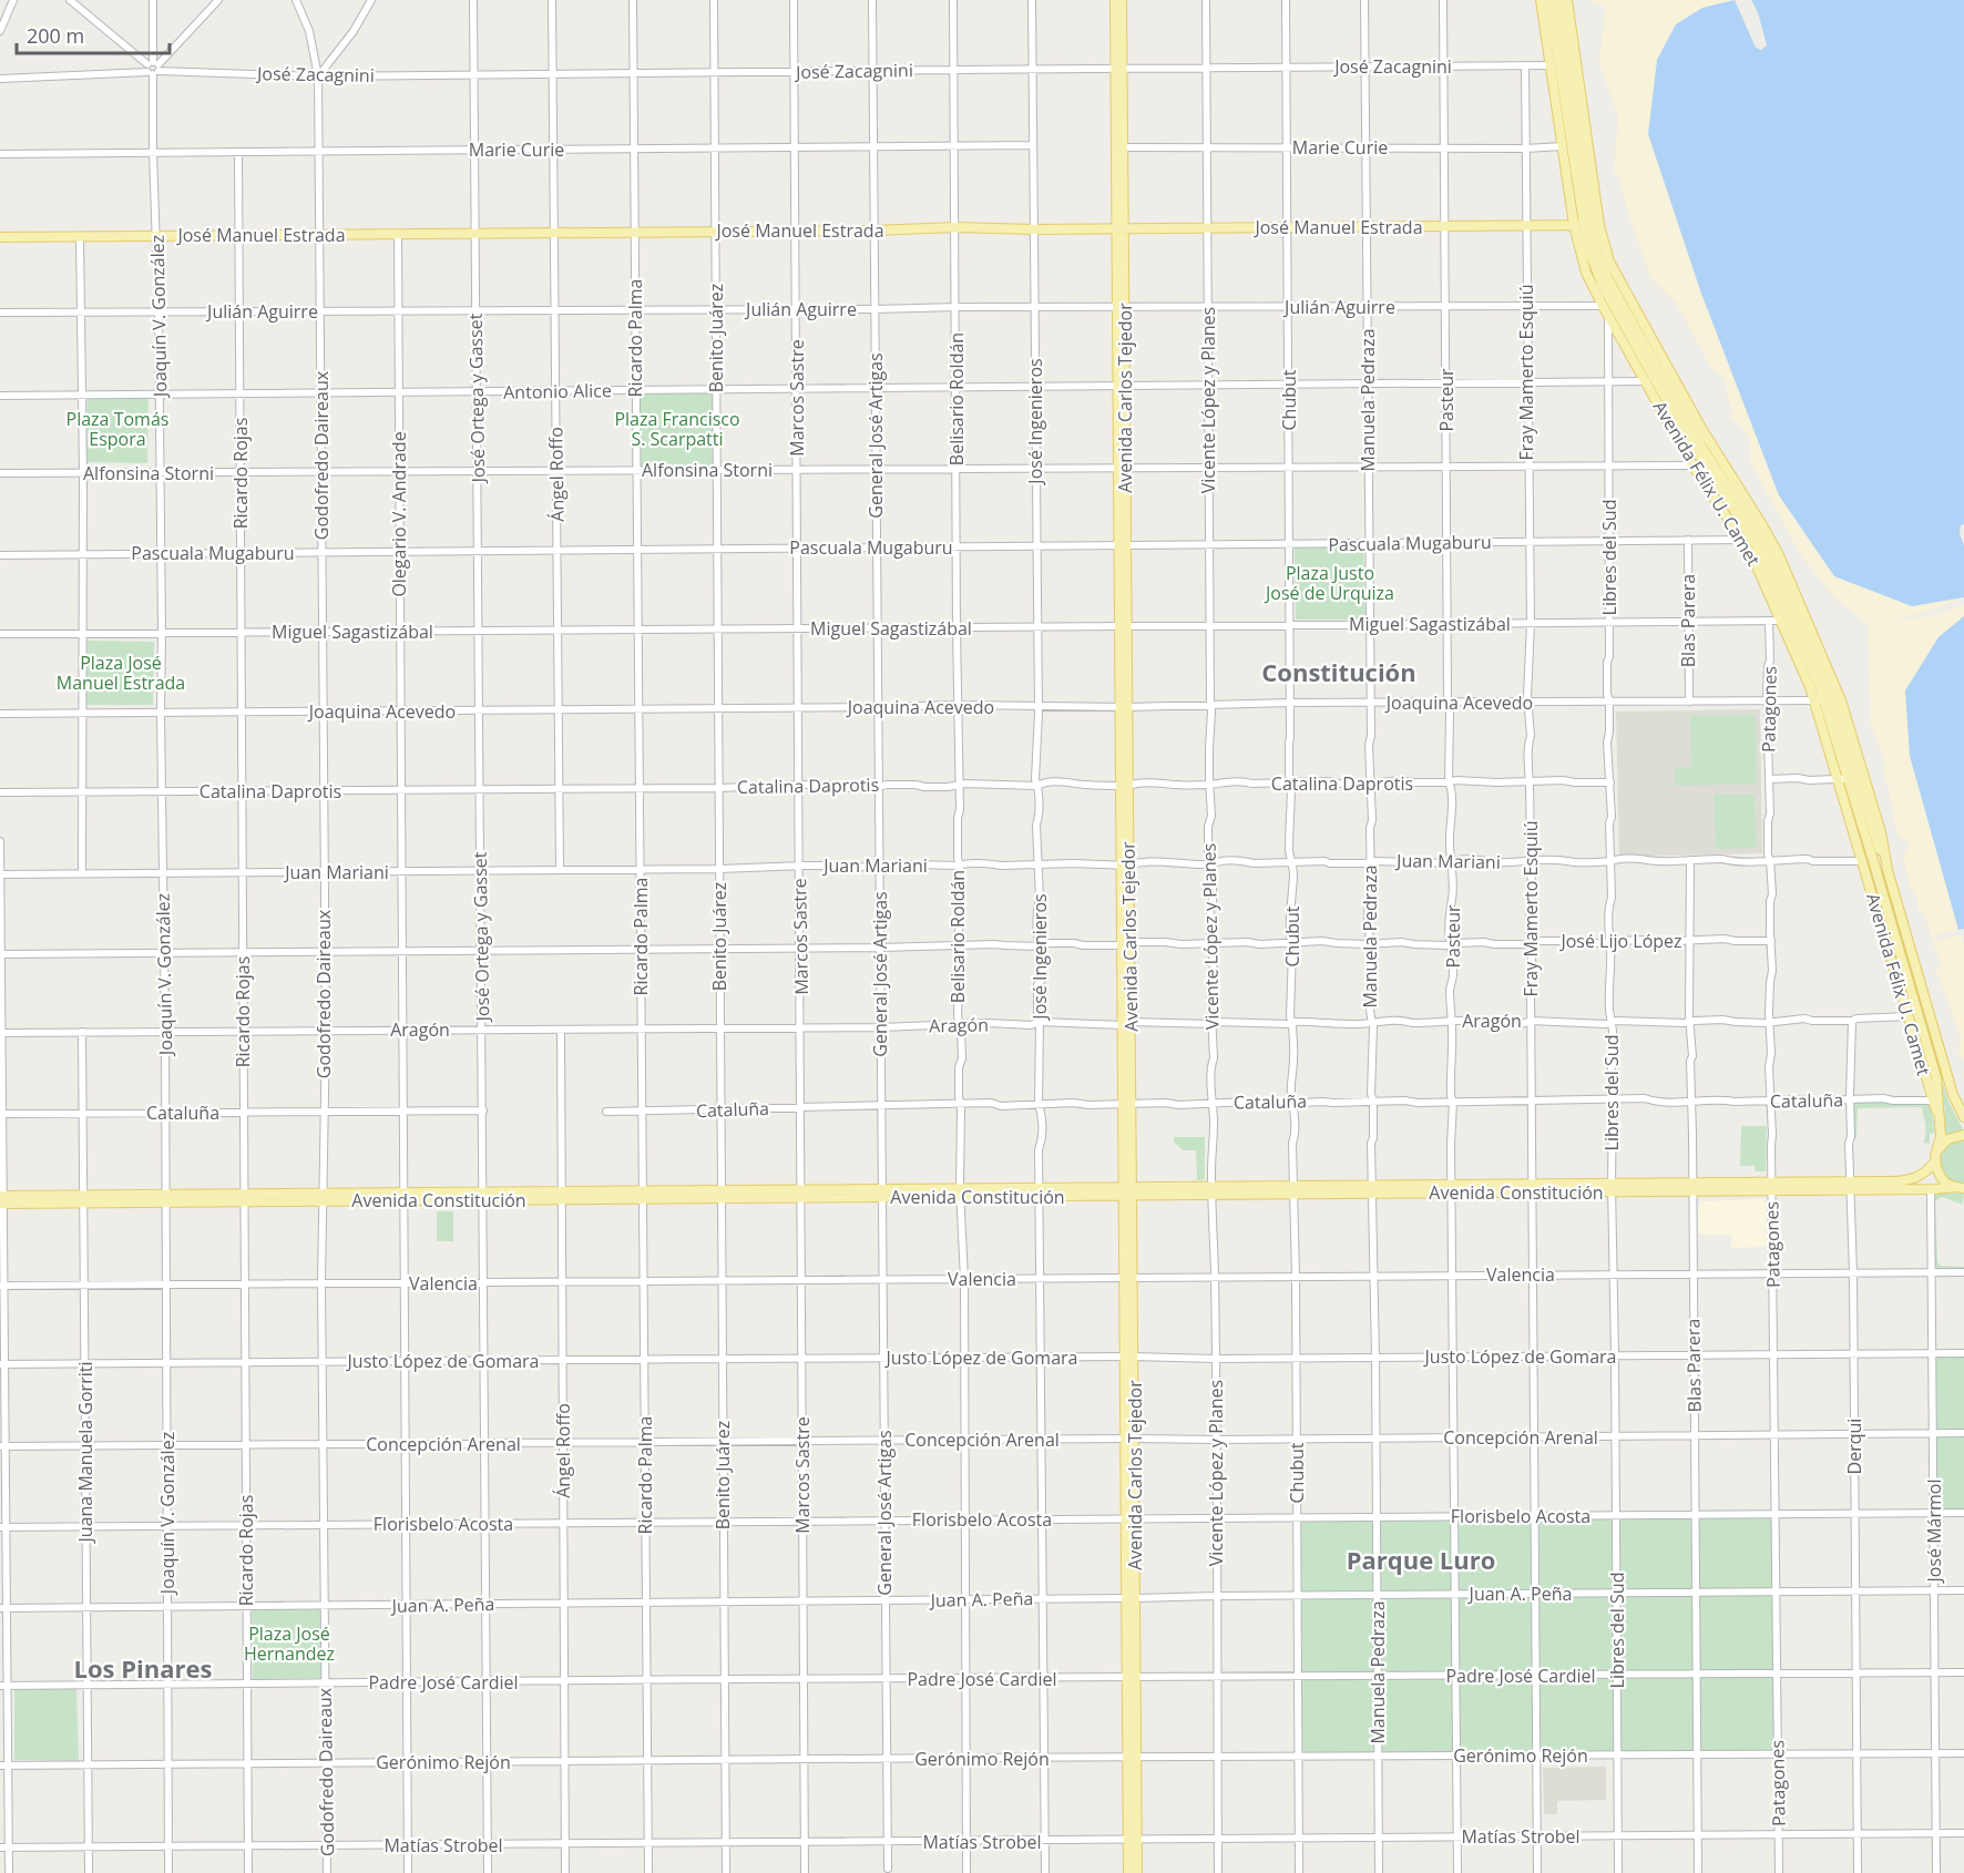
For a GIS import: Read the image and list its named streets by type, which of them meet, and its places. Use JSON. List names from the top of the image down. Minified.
{"streets":{"main road":["José Manuel Estrada","Avenida Carlos Tejedor","Avenida Félix U. Camet","Avenida Constitución"],"street":["José Zacagnini","Marie Curie","Julián Aguirre","Joaquín V. González","Ricardo Palma","Benito Juárez","Fray Mamerto Esquiú","Antonio Alice","José Ortega y Gasset","Marcos Sastre","Belisario Roldán","Vicente López y Planes","Chubut","Manuela Pedraza","Pasteur","José Ingenieros","General José Artigas","Godofredo Daireaux","Alfonsina Storni","Ricardo Rojas","Ángel Roffo","Olegario V. Andrade","Pascuala Mugaburu","Libres del Sud","Blas Parera","Miguel Sagastizábal","Joaquina Acevedo","Patagones","Catalina Daprotis","Juan Mariani","José Lijo López","Aragón","Cataluña","Valencia","Justo López de Gomara","Concepción Arenal","Derqui","Juana Manuela Gorriti","Florisbelo Acosta","José Mármol","Juan A. Peña","Padre José Cardiel","Gerónimo Rejón","Matías Strobel"]},"crossings":[["José Zacagnini","Joaquín V. González"],["José Zacagnini","Ricardo Palma"],["José Zacagnini","Benito Juárez"],["José Zacagnini","Fray Mamerto Esquiú"],["José Zacagnini","José Ortega y Gasset"],["José Zacagnini","Marcos Sastre"],["José Zacagnini","Avenida Carlos Tejedor"],["José Zacagnini","Belisario Roldán"],["José Zacagnini","Vicente López y Planes"],["José Zacagnini","Chubut"],["José Zacagnini","Manuela Pedraza"],["José Zacagnini","Pasteur"],["José Zacagnini","José Ingenieros"],["José Zacagnini","General José Artigas"],["José Zacagnini","Godofredo Daireaux"],["José Zacagnini","Ángel Roffo"],["José Zacagnini","Avenida Félix U. Camet"],["Marie Curie","Joaquín V. González"],["Marie Curie","Ricardo Palma"],["Marie Curie","Benito Juárez"],["Marie Curie","Fray Mamerto Esquiú"],["Marie Curie","José Ortega y Gasset"],["Marie Curie","Marcos Sastre"],["Marie Curie","Avenida Carlos Tejedor"],["Marie Curie","Belisario Roldán"],["Marie Curie","Vicente López y Planes"],["Marie Curie","Chubut"],["Marie Curie","Manuela Pedraza"],["Marie Curie","Pasteur"],["Marie Curie","José Ingenieros"],["Marie Curie","General José Artigas"],["Marie Curie","Godofredo Daireaux"],["Marie Curie","Ricardo Rojas"],["Marie Curie","Ángel Roffo"],["Marie Curie","Avenida Félix U. Camet"],["José Manuel Estrada","Joaquín V. González"],["José Manuel Estrada","Ricardo Palma"],["José Manuel Estrada","Benito Juárez"],["José Manuel Estrada","Fray Mamerto Esquiú"],["José Manuel Estrada","José Ortega y Gasset"],["José Manuel Estrada","Marcos Sastre"],["José Manuel Estrada","Avenida Carlos Tejedor"],["José Manuel Estrada","Belisario Roldán"],["José Manuel Estrada","Vicente López y Planes"],["José Manuel Estrada","Chubut"],["José Manuel Estrada","Manuela Pedraza"],["José Manuel Estrada","Pasteur"],["José Manuel Estrada","José Ingenieros"],["José Manuel Estrada","General José Artigas"],["José Manuel Estrada","Godofredo Daireaux"],["José Manuel Estrada","Ricardo Rojas"],["José Manuel Estrada","Ángel Roffo"],["José Manuel Estrada","Avenida Félix U. Camet"],["José Manuel Estrada","Olegario V. Andrade"],["Julián Aguirre","Joaquín V. González"],["Julián Aguirre","Ricardo Palma"],["Julián Aguirre","Benito Juárez"],["Julián Aguirre","Fray Mamerto Esquiú"],["Julián Aguirre","José Ortega y Gasset"],["Julián Aguirre","Marcos Sastre"],["Julián Aguirre","Avenida Carlos Tejedor"],["Julián Aguirre","Belisario Roldán"],["Julián Aguirre","Vicente López y Planes"],["Julián Aguirre","Chubut"],["Julián Aguirre","Manuela Pedraza"],["Julián Aguirre","Pasteur"],["Julián Aguirre","José Ingenieros"],["Julián Aguirre","General José Artigas"],["Julián Aguirre","Godofredo Daireaux"],["Julián Aguirre","Ricardo Rojas"],["Julián Aguirre","Ángel Roffo"],["Julián Aguirre","Avenida Félix U. Camet"],["Julián Aguirre","Olegario V. Andrade"],["Joaquín V. González","Antonio Alice"],["Joaquín V. González","Alfonsina Storni"],["Joaquín V. González","Pascuala Mugaburu"],["Joaquín V. González","Miguel Sagastizábal"],["Joaquín V. González","Joaquina Acevedo"],["Joaquín V. González","Catalina Daprotis"],["Joaquín V. González","Juan Mariani"],["Joaquín V. González","José Lijo López"],["Joaquín V. González","Aragón"],["Joaquín V. González","Cataluña"],["Joaquín V. González","Avenida Constitución"],["Joaquín V. González","Valencia"],["Joaquín V. González","Justo López de Gomara"],["Joaquín V. González","Concepción Arenal"],["Joaquín V. González","Florisbelo Acosta"],["Joaquín V. González","Juan A. Peña"],["Joaquín V. González","Padre José Cardiel"],["Joaquín V. González","Gerónimo Rejón"],["Joaquín V. González","Matías Strobel"],["Ricardo Palma","Antonio Alice"],["Ricardo Palma","Alfonsina Storni"],["Ricardo Palma","Pascuala Mugaburu"],["Ricardo Palma","Miguel Sagastizábal"],["Ricardo Palma","Joaquina Acevedo"],["Ricardo Palma","Catalina Daprotis"],["Ricardo Palma","Juan Mariani"],["Ricardo Palma","José Lijo López"],["Ricardo Palma","Aragón"],["Ricardo Palma","Cataluña"],["Ricardo Palma","Avenida Constitución"],["Ricardo Palma","Valencia"],["Ricardo Palma","Justo López de Gomara"],["Ricardo Palma","Concepción Arenal"],["Ricardo Palma","Florisbelo Acosta"],["Ricardo Palma","Juan A. Peña"],["Ricardo Palma","Padre José Cardiel"],["Ricardo Palma","Gerónimo Rejón"],["Ricardo Palma","Matías Strobel"],["Benito Juárez","Antonio Alice"],["Benito Juárez","Alfonsina Storni"],["Benito Juárez","Pascuala Mugaburu"],["Benito Juárez","Miguel Sagastizábal"],["Benito Juárez","Joaquina Acevedo"],["Benito Juárez","Catalina Daprotis"],["Benito Juárez","Juan Mariani"],["Benito Juárez","José Lijo López"],["Benito Juárez","Aragón"],["Benito Juárez","Cataluña"],["Benito Juárez","Avenida Constitución"],["Benito Juárez","Valencia"],["Benito Juárez","Justo López de Gomara"],["Benito Juárez","Concepción Arenal"],["Benito Juárez","Florisbelo Acosta"],["Benito Juárez","Juan A. Peña"],["Benito Juárez","Padre José Cardiel"],["Benito Juárez","Gerónimo Rejón"],["Benito Juárez","Matías Strobel"],["Fray Mamerto Esquiú","Antonio Alice"],["Fray Mamerto Esquiú","Alfonsina Storni"],["Fray Mamerto Esquiú","Pascuala Mugaburu"],["Fray Mamerto Esquiú","Miguel Sagastizábal"],["Fray Mamerto Esquiú","Joaquina Acevedo"],["Fray Mamerto Esquiú","Catalina Daprotis"],["Fray Mamerto Esquiú","Juan Mariani"],["Fray Mamerto Esquiú","José Lijo López"],["Fray Mamerto Esquiú","Aragón"],["Fray Mamerto Esquiú","Cataluña"],["Fray Mamerto Esquiú","Avenida Constitución"],["Fray Mamerto Esquiú","Valencia"],["Fray Mamerto Esquiú","Justo López de Gomara"],["Fray Mamerto Esquiú","Concepción Arenal"],["Fray Mamerto Esquiú","Florisbelo Acosta"],["Fray Mamerto Esquiú","Juan A. Peña"],["Fray Mamerto Esquiú","Padre José Cardiel"],["Fray Mamerto Esquiú","Gerónimo Rejón"],["Fray Mamerto Esquiú","Matías Strobel"],["Antonio Alice","José Ortega y Gasset"],["Antonio Alice","Marcos Sastre"],["Antonio Alice","Avenida Carlos Tejedor"],["Antonio Alice","Belisario Roldán"],["Antonio Alice","Vicente López y Planes"],["Antonio Alice","Chubut"],["Antonio Alice","Manuela Pedraza"],["Antonio Alice","Pasteur"],["Antonio Alice","José Ingenieros"],["Antonio Alice","General José Artigas"],["Antonio Alice","Godofredo Daireaux"],["Antonio Alice","Ricardo Rojas"],["Antonio Alice","Ángel Roffo"],["Antonio Alice","Avenida Félix U. Camet"],["Antonio Alice","Olegario V. Andrade"],["Antonio Alice","Libres del Sud"],["José Ortega y Gasset","Alfonsina Storni"],["José Ortega y Gasset","Pascuala Mugaburu"],["José Ortega y Gasset","Miguel Sagastizábal"],["José Ortega y Gasset","Joaquina Acevedo"],["José Ortega y Gasset","Catalina Daprotis"],["José Ortega y Gasset","Juan Mariani"],["José Ortega y Gasset","José Lijo López"],["José Ortega y Gasset","Aragón"],["José Ortega y Gasset","Cataluña"],["José Ortega y Gasset","Avenida Constitución"],["José Ortega y Gasset","Valencia"],["José Ortega y Gasset","Justo López de Gomara"],["José Ortega y Gasset","Concepción Arenal"],["José Ortega y Gasset","Florisbelo Acosta"],["José Ortega y Gasset","Juan A. Peña"],["José Ortega y Gasset","Padre José Cardiel"],["José Ortega y Gasset","Gerónimo Rejón"],["José Ortega y Gasset","Matías Strobel"],["Marcos Sastre","Alfonsina Storni"],["Marcos Sastre","Pascuala Mugaburu"],["Marcos Sastre","Miguel Sagastizábal"],["Marcos Sastre","Joaquina Acevedo"],["Marcos Sastre","Catalina Daprotis"],["Marcos Sastre","Juan Mariani"],["Marcos Sastre","José Lijo López"],["Marcos Sastre","Aragón"],["Marcos Sastre","Cataluña"],["Marcos Sastre","Avenida Constitución"],["Marcos Sastre","Valencia"],["Marcos Sastre","Justo López de Gomara"],["Marcos Sastre","Concepción Arenal"],["Marcos Sastre","Florisbelo Acosta"],["Marcos Sastre","Juan A. Peña"],["Marcos Sastre","Padre José Cardiel"],["Marcos Sastre","Gerónimo Rejón"],["Marcos Sastre","Matías Strobel"],["Avenida Carlos Tejedor","Alfonsina Storni"],["Avenida Carlos Tejedor","Pascuala Mugaburu"],["Avenida Carlos Tejedor","Miguel Sagastizábal"],["Avenida Carlos Tejedor","Joaquina Acevedo"],["Avenida Carlos Tejedor","Catalina Daprotis"],["Avenida Carlos Tejedor","Juan Mariani"],["Avenida Carlos Tejedor","José Lijo López"],["Avenida Carlos Tejedor","Aragón"],["Avenida Carlos Tejedor","Cataluña"],["Avenida Carlos Tejedor","Avenida Constitución"],["Avenida Carlos Tejedor","Valencia"],["Avenida Carlos Tejedor","Justo López de Gomara"],["Avenida Carlos Tejedor","Concepción Arenal"],["Avenida Carlos Tejedor","Florisbelo Acosta"],["Avenida Carlos Tejedor","Juan A. Peña"],["Avenida Carlos Tejedor","Padre José Cardiel"],["Avenida Carlos Tejedor","Gerónimo Rejón"],["Avenida Carlos Tejedor","Matías Strobel"],["Belisario Roldán","Alfonsina Storni"],["Belisario Roldán","Pascuala Mugaburu"],["Belisario Roldán","Miguel Sagastizábal"],["Belisario Roldán","Joaquina Acevedo"],["Belisario Roldán","Catalina Daprotis"],["Belisario Roldán","Juan Mariani"],["Belisario Roldán","José Lijo López"],["Belisario Roldán","Aragón"],["Belisario Roldán","Cataluña"],["Belisario Roldán","Avenida Constitución"],["Belisario Roldán","Valencia"],["Belisario Roldán","Justo López de Gomara"],["Belisario Roldán","Concepción Arenal"],["Belisario Roldán","Florisbelo Acosta"],["Belisario Roldán","Juan A. Peña"],["Belisario Roldán","Padre José Cardiel"],["Belisario Roldán","Gerónimo Rejón"],["Belisario Roldán","Matías Strobel"],["Vicente López y Planes","Alfonsina Storni"],["Vicente López y Planes","Pascuala Mugaburu"],["Vicente López y Planes","Miguel Sagastizábal"],["Vicente López y Planes","Joaquina Acevedo"],["Vicente López y Planes","Catalina Daprotis"],["Vicente López y Planes","Juan Mariani"],["Vicente López y Planes","José Lijo López"],["Vicente López y Planes","Aragón"],["Vicente López y Planes","Cataluña"],["Vicente López y Planes","Avenida Constitución"],["Vicente López y Planes","Valencia"],["Vicente López y Planes","Justo López de Gomara"],["Vicente López y Planes","Concepción Arenal"],["Vicente López y Planes","Florisbelo Acosta"],["Vicente López y Planes","Juan A. Peña"],["Vicente López y Planes","Padre José Cardiel"],["Vicente López y Planes","Gerónimo Rejón"],["Vicente López y Planes","Matías Strobel"],["Chubut","Alfonsina Storni"],["Chubut","Pascuala Mugaburu"],["Chubut","Miguel Sagastizábal"],["Chubut","Joaquina Acevedo"],["Chubut","Catalina Daprotis"],["Chubut","Juan Mariani"],["Chubut","José Lijo López"],["Chubut","Aragón"],["Chubut","Cataluña"],["Chubut","Avenida Constitución"],["Chubut","Valencia"],["Chubut","Justo López de Gomara"],["Chubut","Concepción Arenal"],["Chubut","Florisbelo Acosta"],["Chubut","Juan A. Peña"],["Chubut","Padre José Cardiel"],["Chubut","Gerónimo Rejón"],["Chubut","Matías Strobel"],["Manuela Pedraza","Alfonsina Storni"],["Manuela Pedraza","Pascuala Mugaburu"],["Manuela Pedraza","Miguel Sagastizábal"],["Manuela Pedraza","Joaquina Acevedo"],["Manuela Pedraza","Catalina Daprotis"],["Manuela Pedraza","Juan Mariani"],["Manuela Pedraza","José Lijo López"],["Manuela Pedraza","Aragón"],["Manuela Pedraza","Cataluña"],["Manuela Pedraza","Avenida Constitución"],["Manuela Pedraza","Valencia"],["Manuela Pedraza","Justo López de Gomara"],["Manuela Pedraza","Concepción Arenal"],["Manuela Pedraza","Florisbelo Acosta"],["Manuela Pedraza","Juan A. Peña"],["Manuela Pedraza","Padre José Cardiel"],["Manuela Pedraza","Gerónimo Rejón"],["Manuela Pedraza","Matías Strobel"],["Pasteur","Alfonsina Storni"],["Pasteur","Pascuala Mugaburu"],["Pasteur","Miguel Sagastizábal"],["Pasteur","Joaquina Acevedo"],["Pasteur","Catalina Daprotis"],["Pasteur","Juan Mariani"],["Pasteur","José Lijo López"],["Pasteur","Aragón"],["Pasteur","Cataluña"],["Pasteur","Avenida Constitución"],["Pasteur","Valencia"],["Pasteur","Justo López de Gomara"],["Pasteur","Concepción Arenal"],["Pasteur","Florisbelo Acosta"],["Pasteur","Juan A. Peña"],["Pasteur","Padre José Cardiel"],["Pasteur","Gerónimo Rejón"],["Pasteur","Matías Strobel"],["José Ingenieros","Alfonsina Storni"],["José Ingenieros","Pascuala Mugaburu"],["José Ingenieros","Miguel Sagastizábal"],["José Ingenieros","Joaquina Acevedo"],["José Ingenieros","Catalina Daprotis"],["José Ingenieros","Juan Mariani"],["José Ingenieros","José Lijo López"],["José Ingenieros","Aragón"],["José Ingenieros","Cataluña"],["José Ingenieros","Avenida Constitución"],["José Ingenieros","Valencia"],["José Ingenieros","Justo López de Gomara"],["José Ingenieros","Concepción Arenal"],["José Ingenieros","Florisbelo Acosta"],["José Ingenieros","Juan A. Peña"],["José Ingenieros","Padre José Cardiel"],["José Ingenieros","Gerónimo Rejón"],["José Ingenieros","Matías Strobel"],["General José Artigas","Alfonsina Storni"],["General José Artigas","Pascuala Mugaburu"],["General José Artigas","Miguel Sagastizábal"],["General José Artigas","Joaquina Acevedo"],["General José Artigas","Catalina Daprotis"],["General José Artigas","Juan Mariani"],["General José Artigas","José Lijo López"],["General José Artigas","Aragón"],["General José Artigas","Cataluña"],["General José Artigas","Avenida Constitución"],["General José Artigas","Valencia"],["General José Artigas","Justo López de Gomara"],["General José Artigas","Concepción Arenal"],["General José Artigas","Florisbelo Acosta"],["General José Artigas","Juan A. Peña"],["General José Artigas","Padre José Cardiel"],["General José Artigas","Gerónimo Rejón"],["General José Artigas","Matías Strobel"],["Godofredo Daireaux","Alfonsina Storni"],["Godofredo Daireaux","Pascuala Mugaburu"],["Godofredo Daireaux","Miguel Sagastizábal"],["Godofredo Daireaux","Joaquina Acevedo"],["Godofredo Daireaux","Catalina Daprotis"],["Godofredo Daireaux","Juan Mariani"],["Godofredo Daireaux","José Lijo López"],["Godofredo Daireaux","Aragón"],["Godofredo Daireaux","Cataluña"],["Godofredo Daireaux","Avenida Constitución"],["Godofredo Daireaux","Valencia"],["Godofredo Daireaux","Justo López de Gomara"],["Godofredo Daireaux","Concepción Arenal"],["Godofredo Daireaux","Florisbelo Acosta"],["Godofredo Daireaux","Juan A. Peña"],["Godofredo Daireaux","Padre José Cardiel"],["Godofredo Daireaux","Gerónimo Rejón"],["Godofredo Daireaux","Matías Strobel"],["Alfonsina Storni","Ricardo Rojas"],["Alfonsina Storni","Ángel Roffo"],["Alfonsina Storni","Avenida Félix U. Camet"],["Alfonsina Storni","Olegario V. Andrade"],["Alfonsina Storni","Libres del Sud"],["Ricardo Rojas","Pascuala Mugaburu"],["Ricardo Rojas","Miguel Sagastizábal"],["Ricardo Rojas","Joaquina Acevedo"],["Ricardo Rojas","Catalina Daprotis"],["Ricardo Rojas","Juan Mariani"],["Ricardo Rojas","José Lijo López"],["Ricardo Rojas","Aragón"],["Ricardo Rojas","Cataluña"],["Ricardo Rojas","Avenida Constitución"],["Ricardo Rojas","Valencia"],["Ricardo Rojas","Justo López de Gomara"],["Ricardo Rojas","Concepción Arenal"],["Ricardo Rojas","Florisbelo Acosta"],["Ricardo Rojas","Juan A. Peña"],["Ricardo Rojas","Padre José Cardiel"],["Ricardo Rojas","Gerónimo Rejón"],["Ricardo Rojas","Matías Strobel"],["Ángel Roffo","Pascuala Mugaburu"],["Ángel Roffo","Miguel Sagastizábal"],["Ángel Roffo","Joaquina Acevedo"],["Ángel Roffo","Catalina Daprotis"],["Ángel Roffo","Juan Mariani"],["Ángel Roffo","Aragón"],["Ángel Roffo","Avenida Constitución"],["Ángel Roffo","Valencia"],["Ángel Roffo","Justo López de Gomara"],["Ángel Roffo","Concepción Arenal"],["Ángel Roffo","Florisbelo Acosta"],["Ángel Roffo","Juan A. Peña"],["Ángel Roffo","Padre José Cardiel"],["Ángel Roffo","Gerónimo Rejón"],["Ángel Roffo","Matías Strobel"],["Avenida Félix U. Camet","Pascuala Mugaburu"],["Avenida Félix U. Camet","Libres del Sud"],["Avenida Félix U. Camet","Miguel Sagastizábal"],["Avenida Félix U. Camet","Joaquina Acevedo"],["Avenida Félix U. Camet","Juan Mariani"],["Avenida Félix U. Camet","Aragón"],["Avenida Félix U. Camet","Cataluña"],["Avenida Félix U. Camet","Avenida Constitución"],["Olegario V. Andrade","Pascuala Mugaburu"],["Olegario V. Andrade","Miguel Sagastizábal"],["Olegario V. Andrade","Joaquina Acevedo"],["Olegario V. Andrade","Catalina Daprotis"],["Olegario V. Andrade","Juan Mariani"],["Olegario V. Andrade","José Lijo López"],["Olegario V. Andrade","Aragón"],["Olegario V. Andrade","Cataluña"],["Olegario V. Andrade","Avenida Constitución"],["Olegario V. Andrade","Valencia"],["Olegario V. Andrade","Justo López de Gomara"],["Olegario V. Andrade","Concepción Arenal"],["Olegario V. Andrade","Florisbelo Acosta"],["Olegario V. Andrade","Juan A. Peña"],["Olegario V. Andrade","Padre José Cardiel"],["Olegario V. Andrade","Gerónimo Rejón"],["Olegario V. Andrade","Matías Strobel"],["Pascuala Mugaburu","Libres del Sud"],["Pascuala Mugaburu","Blas Parera"],["Libres del Sud","Miguel Sagastizábal"],["Libres del Sud","Joaquina Acevedo"],["Libres del Sud","Catalina Daprotis"],["Libres del Sud","Juan Mariani"],["Libres del Sud","José Lijo López"],["Libres del Sud","Aragón"],["Libres del Sud","Cataluña"],["Libres del Sud","Avenida Constitución"],["Libres del Sud","Valencia"],["Libres del Sud","Justo López de Gomara"],["Libres del Sud","Concepción Arenal"],["Libres del Sud","Florisbelo Acosta"],["Libres del Sud","Juan A. Peña"],["Libres del Sud","Padre José Cardiel"],["Libres del Sud","Gerónimo Rejón"],["Libres del Sud","Matías Strobel"],["Blas Parera","Miguel Sagastizábal"],["Blas Parera","Joaquina Acevedo"],["Blas Parera","Juan Mariani"],["Blas Parera","José Lijo López"],["Blas Parera","Aragón"],["Blas Parera","Cataluña"],["Blas Parera","Avenida Constitución"],["Blas Parera","Valencia"],["Blas Parera","Justo López de Gomara"],["Blas Parera","Concepción Arenal"],["Blas Parera","Florisbelo Acosta"],["Blas Parera","Juan A. Peña"],["Blas Parera","Padre José Cardiel"],["Blas Parera","Gerónimo Rejón"],["Blas Parera","Matías Strobel"],["Miguel Sagastizábal","Patagones"],["Joaquina Acevedo","Patagones"],["Patagones","Juan Mariani"],["Patagones","José Lijo López"],["Patagones","Aragón"],["Patagones","Cataluña"],["Patagones","Avenida Constitución"],["Patagones","Valencia"],["Patagones","Justo López de Gomara"],["Patagones","Concepción Arenal"],["Patagones","Florisbelo Acosta"],["Patagones","Juan A. Peña"],["Patagones","Padre José Cardiel"],["Patagones","Gerónimo Rejón"],["Patagones","Matías Strobel"],["Aragón","Derqui"],["Aragón","Juana Manuela Gorriti"],["Cataluña","Derqui"],["Cataluña","Juana Manuela Gorriti"],["Avenida Constitución","Derqui"],["Avenida Constitución","Juana Manuela Gorriti"],["Avenida Constitución","José Mármol"],["Valencia","Derqui"],["Valencia","Juana Manuela Gorriti"],["Valencia","José Mármol"],["Justo López de Gomara","Derqui"],["Justo López de Gomara","Juana Manuela Gorriti"],["Justo López de Gomara","José Mármol"],["Concepción Arenal","Derqui"],["Concepción Arenal","Juana Manuela Gorriti"],["Concepción Arenal","José Mármol"],["Derqui","Florisbelo Acosta"],["Derqui","Juan A. Peña"],["Derqui","Padre José Cardiel"],["Derqui","Gerónimo Rejón"],["Derqui","Matías Strobel"],["Juana Manuela Gorriti","Florisbelo Acosta"],["Juana Manuela Gorriti","Juan A. Peña"],["Juana Manuela Gorriti","Padre José Cardiel"],["Juana Manuela Gorriti","Gerónimo Rejón"],["Juana Manuela Gorriti","Matías Strobel"],["Florisbelo Acosta","José Mármol"],["José Mármol","Juan A. Peña"],["José Mármol","Padre José Cardiel"],["José Mármol","Gerónimo Rejón"],["José Mármol","Matías Strobel"]],"districts":["Constitución","Parque Luro","Los Pinares"],"parks":["Plaza Tomás Espora","Plaza Francisco S. Scarpatti","Plaza Justo José de Urquiza","Plaza José Manuel Estrada","Plaza José Hernandez"],"scale_bar":"200 m"}
